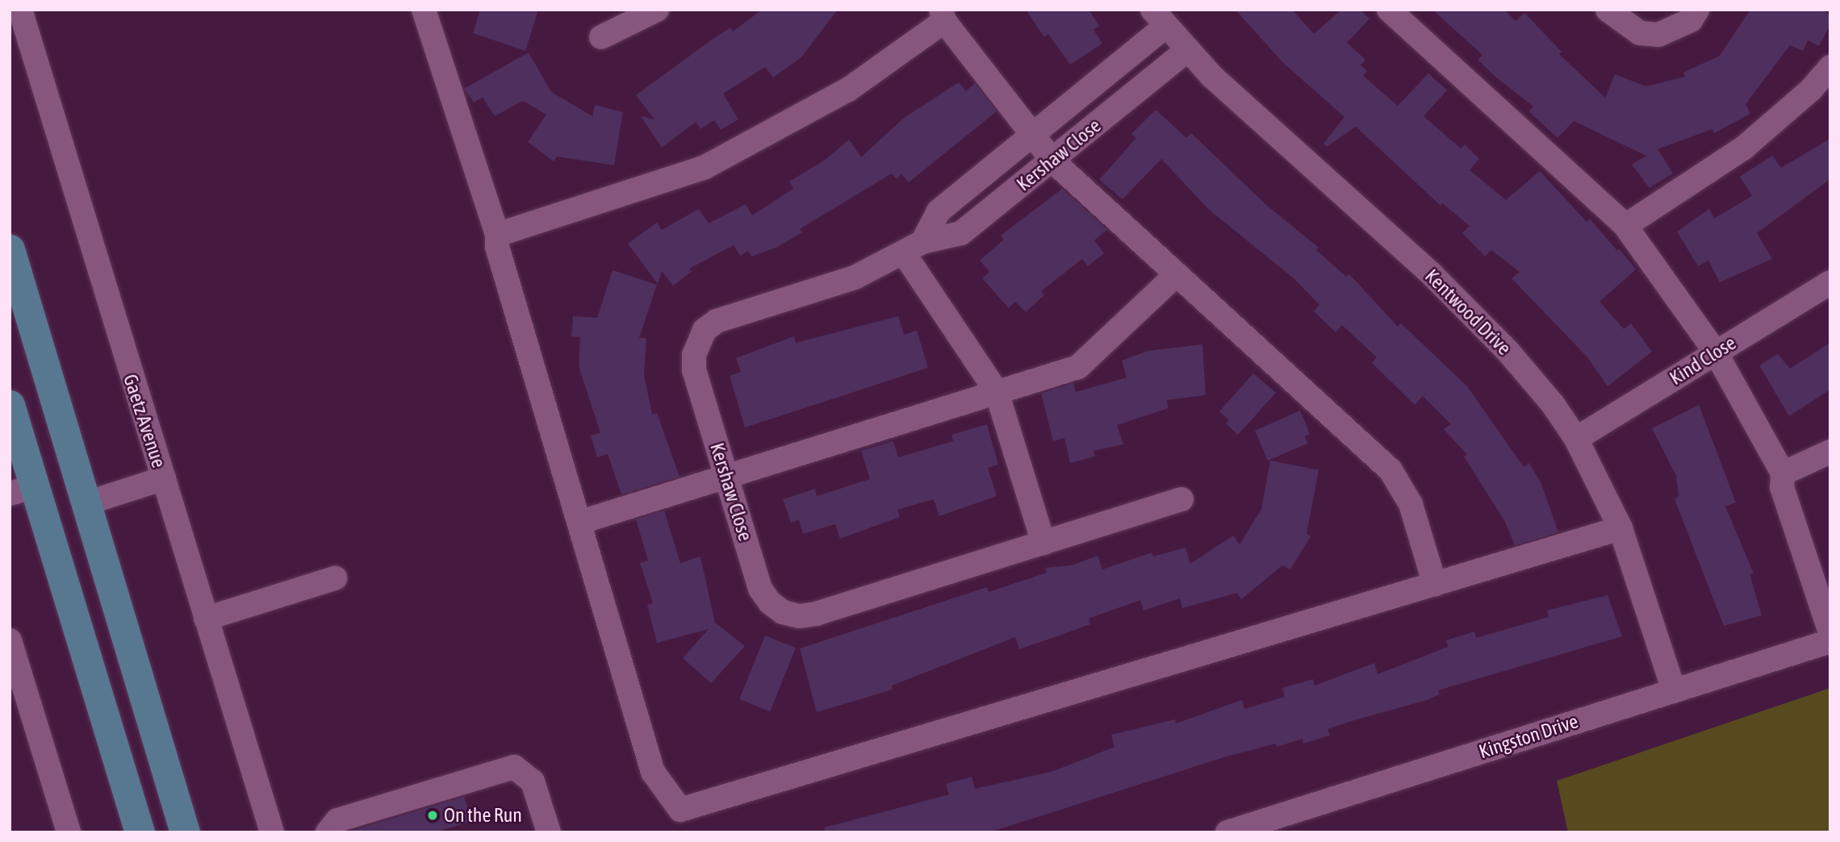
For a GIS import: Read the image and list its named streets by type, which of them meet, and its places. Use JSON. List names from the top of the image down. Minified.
{"streets":{"street":["Kershaw Close","Kentwood Drive","Kind Close","Gaetz Avenue","Kingston Drive"]},"crossings":[["Kershaw Close","Kentwood Drive"],["Kentwood Drive","Kind Close"],["Kentwood Drive","Kingston Drive"]],"places":["On the Run"]}
